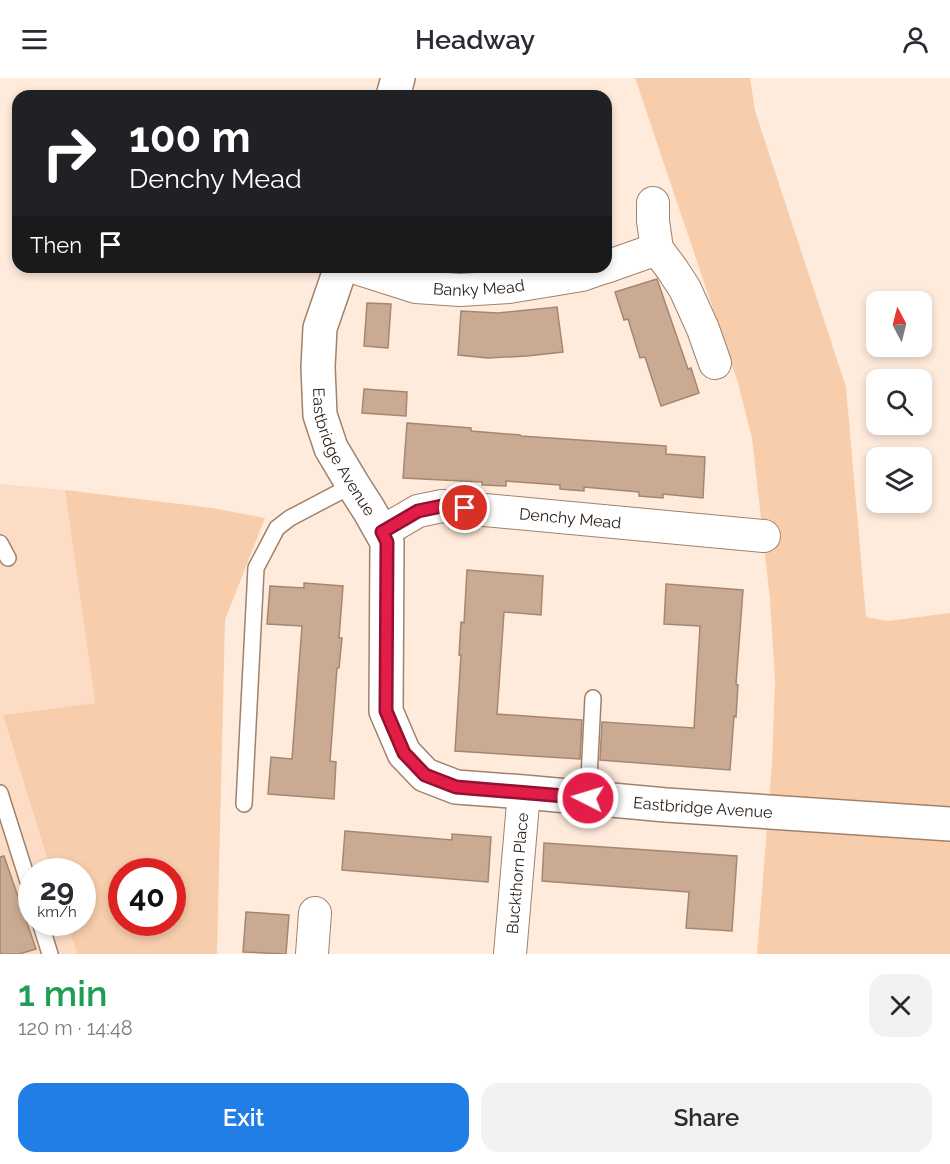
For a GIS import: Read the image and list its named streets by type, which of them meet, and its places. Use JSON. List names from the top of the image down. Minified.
{"streets":{"street":["Banky Mead","Eastbridge Avenue","Denchy Mead","Buckthorn Place"]},"crossings":[["Eastbridge Avenue","Denchy Mead"],["Eastbridge Avenue","Buckthorn Place"]],"north":"top","page":{"header":"Headway","turn":["100 m","Denchy Mead"],"then":"Then","speed":"29 km/h","limit":"40","heading":["1 min","120 m · 14:48"],"buttons":["Exit","Share"]}}
